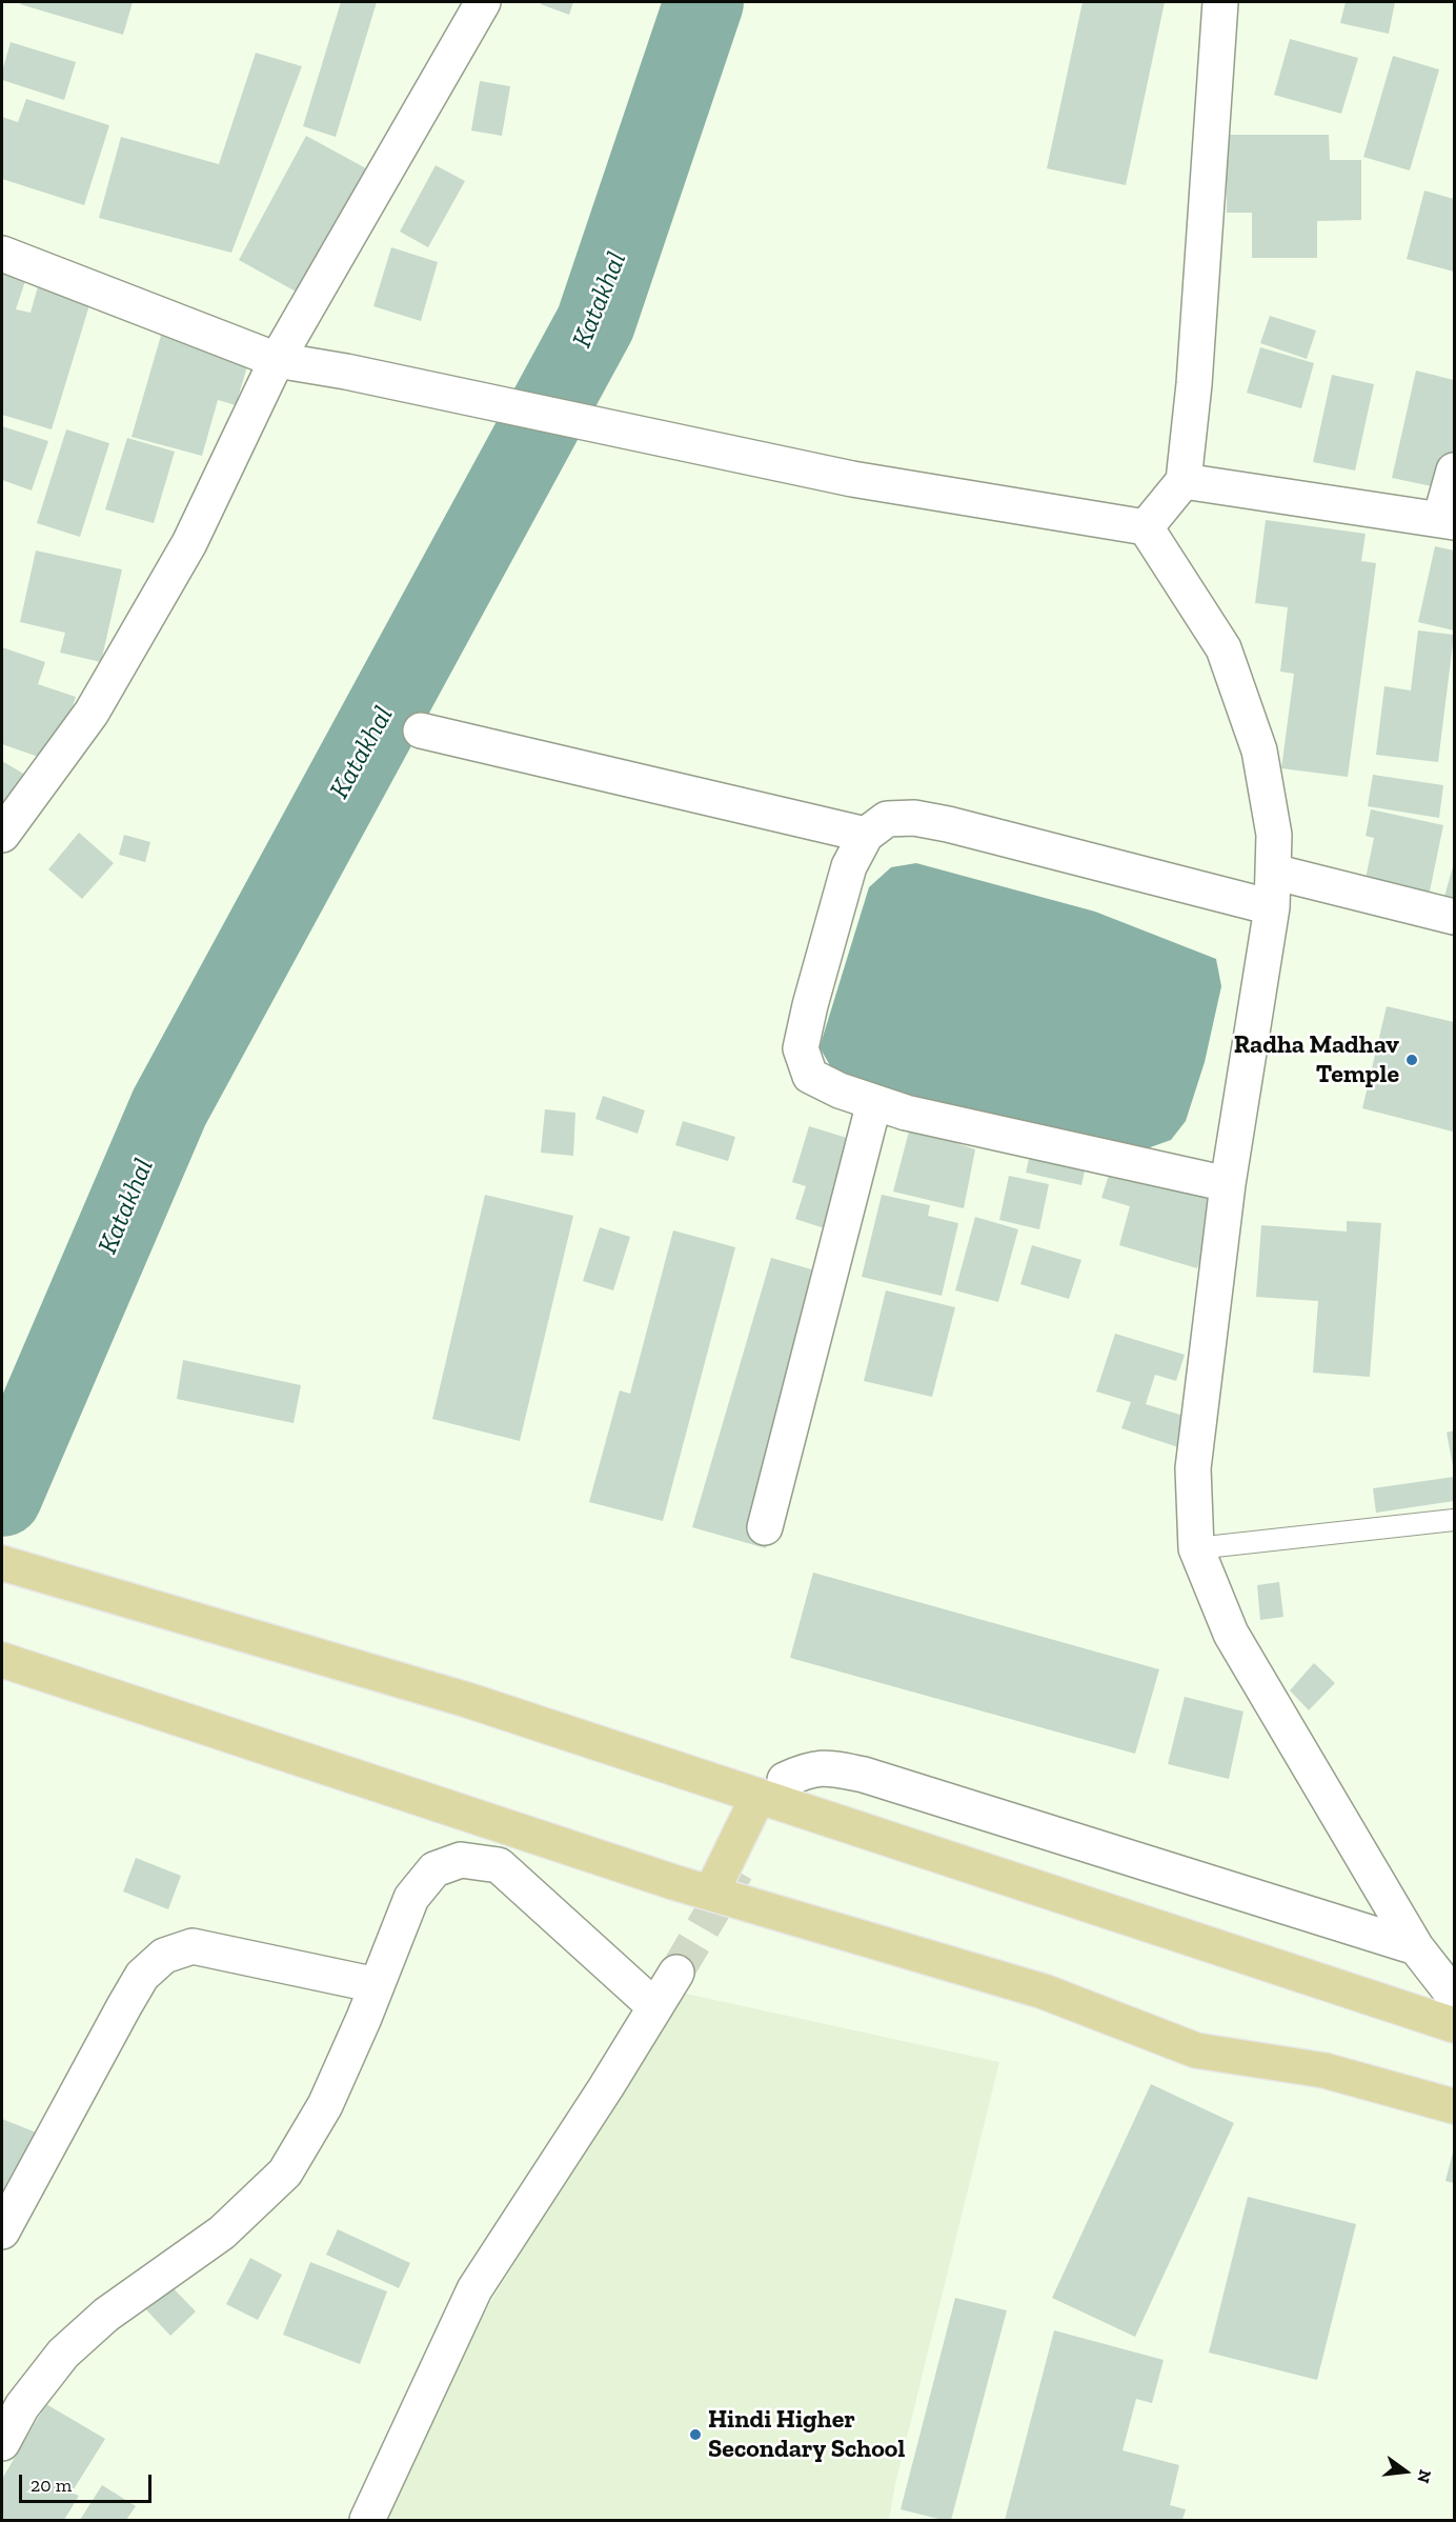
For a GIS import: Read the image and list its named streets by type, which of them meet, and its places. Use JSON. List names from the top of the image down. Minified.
{"water":["Katakhal"],"places":["Radha Madhav Temple","Hindi Higher Secondary School"],"scale_bar":"20 m","north":"right"}
